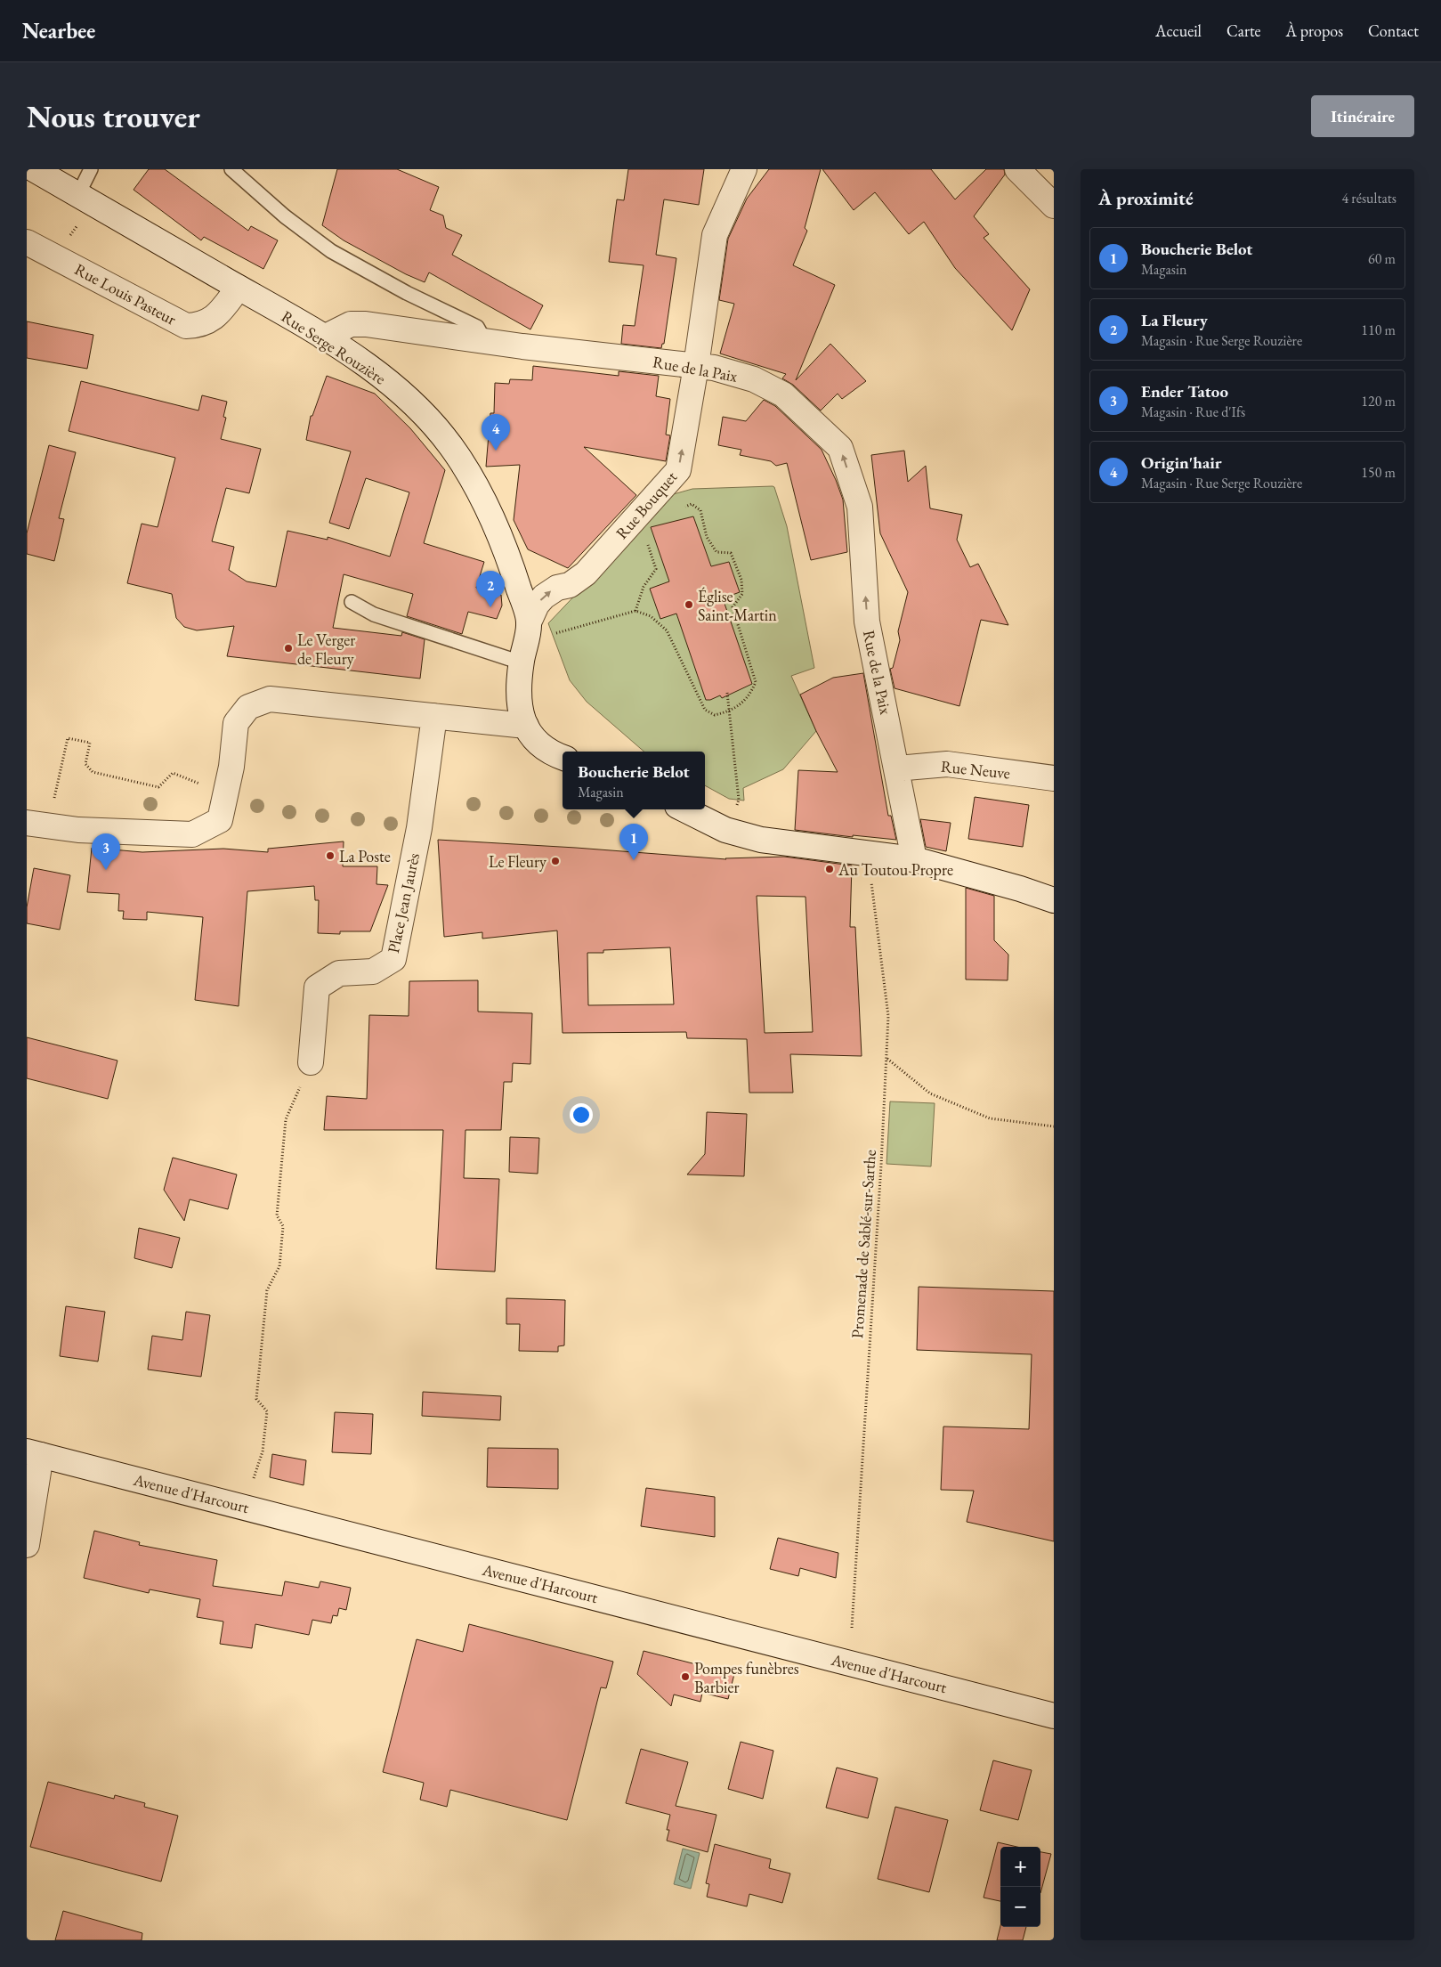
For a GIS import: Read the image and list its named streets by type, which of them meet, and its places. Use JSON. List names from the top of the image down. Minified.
{"streets":{"street":["Rue Louis Pasteur","Rue Serge Rouzière","Rue de la Paix","Rue Bouquet","Rue Neuve","Place Jean Jaurès","Avenue d'Harcourt"],"path":["Promenade de Sablé-sur-Sarthe"]},"crossings":[["Rue Louis Pasteur","Rue Serge Rouzière"],["Rue Serge Rouzière","Rue de la Paix"],["Rue Serge Rouzière","Rue Bouquet"],["Rue de la Paix","Rue Bouquet"],["Rue de la Paix","Rue Neuve"]],"one_way":["Rue de la Paix","Rue Bouquet"],"places":["Église Saint-Martin","Le Verger de Fleury","La Poste","Le Fleury","Au Toutou Propre","Pompes funèbres Barbier"],"page":{"header":"Nearbee","nav":["Accueil","Carte","À propos","Contact"],"buttons":"Itinéraire","title":"Nous trouver","heading":["À proximité","4 résultats"],"list":[{"mark":"1","name":"Boucherie Belot","note":"Magasin","value":"60 m"},{"mark":"2","name":"La Fleury","note":"Magasin · Rue Serge Rouzière","value":"110 m"},{"mark":"3","name":"Ender Tatoo","note":"Magasin · Rue d'Ifs","value":"120 m"},{"mark":"4","name":"Origin'hair","note":"Magasin · Rue Serge Rouzière","value":"150 m"}],"pins":["4","2","1","3"],"popup":["Boucherie Belot","Magasin"],"map_buttons":["+","−"]}}
